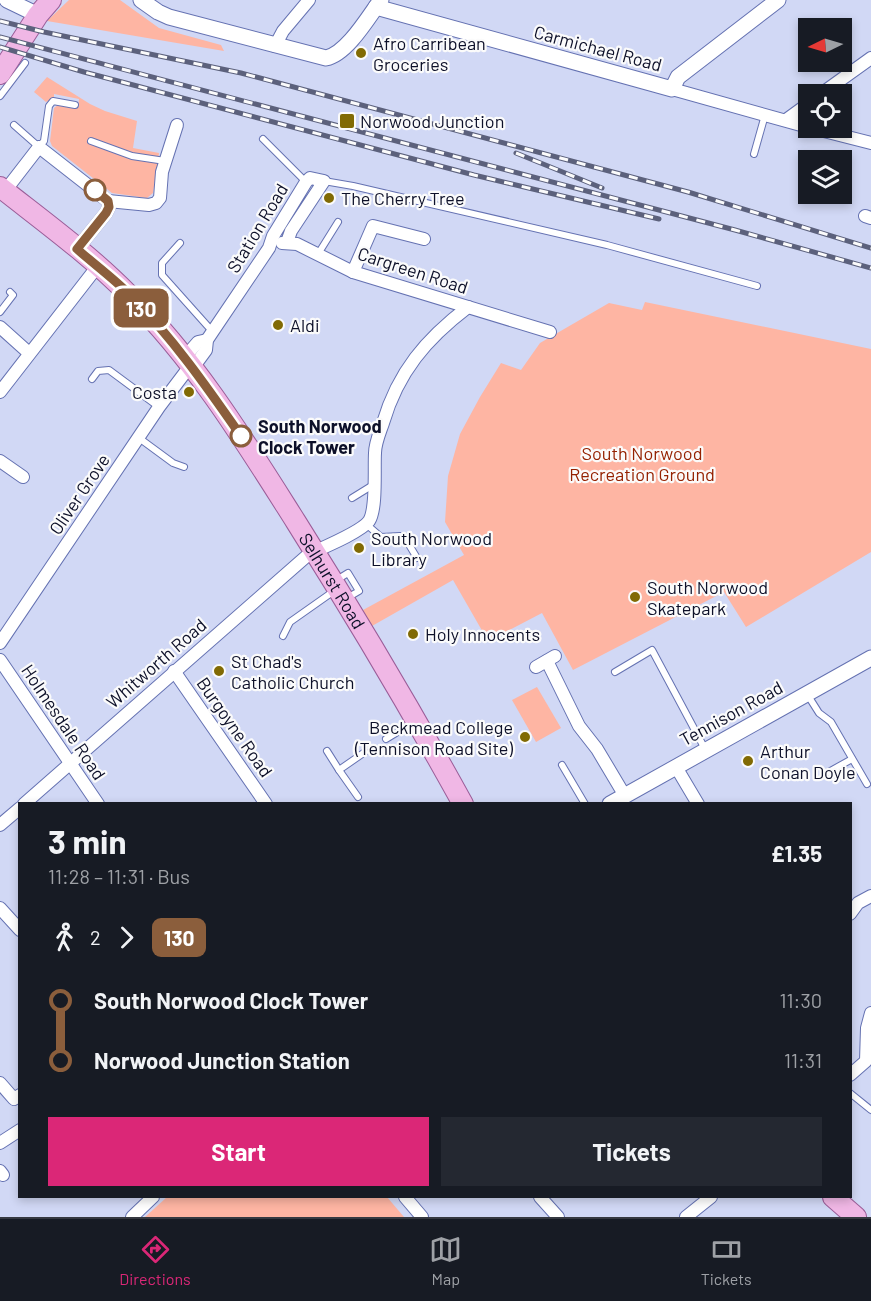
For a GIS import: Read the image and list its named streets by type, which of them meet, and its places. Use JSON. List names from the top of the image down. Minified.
{"streets":{"main road":["Selhurst Road"],"street":["Carmichael Road","Station Road","Cargreen Road","Oliver Grove","Whitworth Road","Tennison Road","Holmesdale Road","Burgoyne Road"]},"crossings":[["Station Road","Cargreen Road"],["Station Road","Oliver Grove"],["Station Road","Selhurst Road"],["Oliver Grove","Selhurst Road"],["Selhurst Road","Whitworth Road"],["Whitworth Road","Holmesdale Road"],["Whitworth Road","Burgoyne Road"]],"parks":["South Norwood Recreation Ground"],"places":{"other":["Afro Carribean Groceries","The Cherry Tree","Aldi","Costa","South Norwood Clock Tower","South Norwood Library","South Norwood Skatepark","Holy Innocents","St Chad's Catholic Church","Beckmead College (Tennison Road Site)","Arthur Conan Doyle"],"transit":["Norwood Junction"]},"lines":["bus line 130"],"north":"left","page":{"on_map":"130","heading":["3 min","11:28 – 11:31 · Bus","£1.35"],"legs":["2","130"],"list":[{"name":"South Norwood Clock Tower","value":"11:30"},{"name":"Norwood Junction Station","value":"11:31"}],"buttons":["Start","Tickets"],"tabs":["Directions","Map","Tickets"]}}
